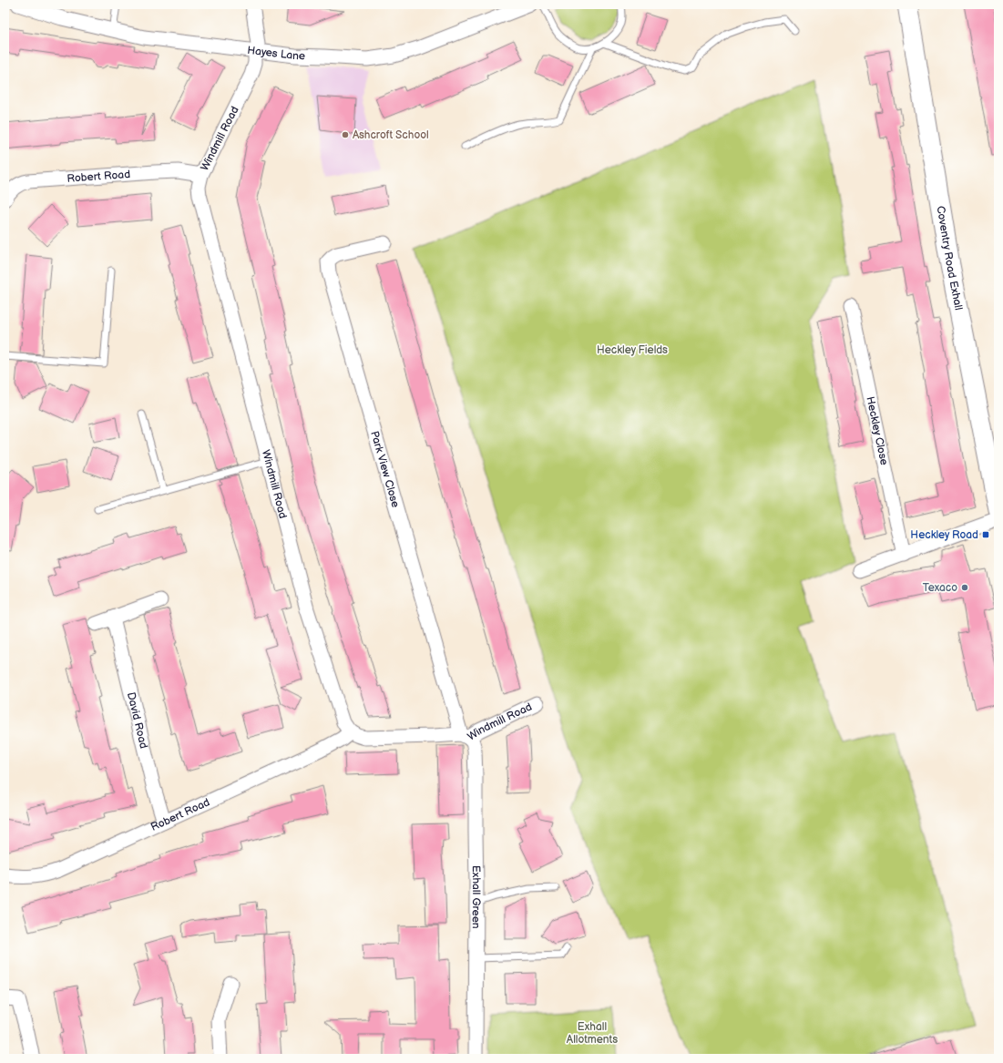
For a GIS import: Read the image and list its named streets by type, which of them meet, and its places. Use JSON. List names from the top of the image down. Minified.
{"streets":{"main road":["Coventry Road Exhall"],"street":["Hayes Lane","Windmill Road","Robert Road","Heckley Close","Park View Close","David Road","Exhall Green"]},"crossings":[["Hayes Lane","Windmill Road"],["Windmill Road","Robert Road"],["Windmill Road","Park View Close"],["Windmill Road","Exhall Green"],["Robert Road","David Road"],["Park View Close","Exhall Green"]],"parks":["Heckley Fields","Exhall Allotments"],"places":{"other":["Ashcroft School","Texaco"],"transit":["Heckley Road"]}}
